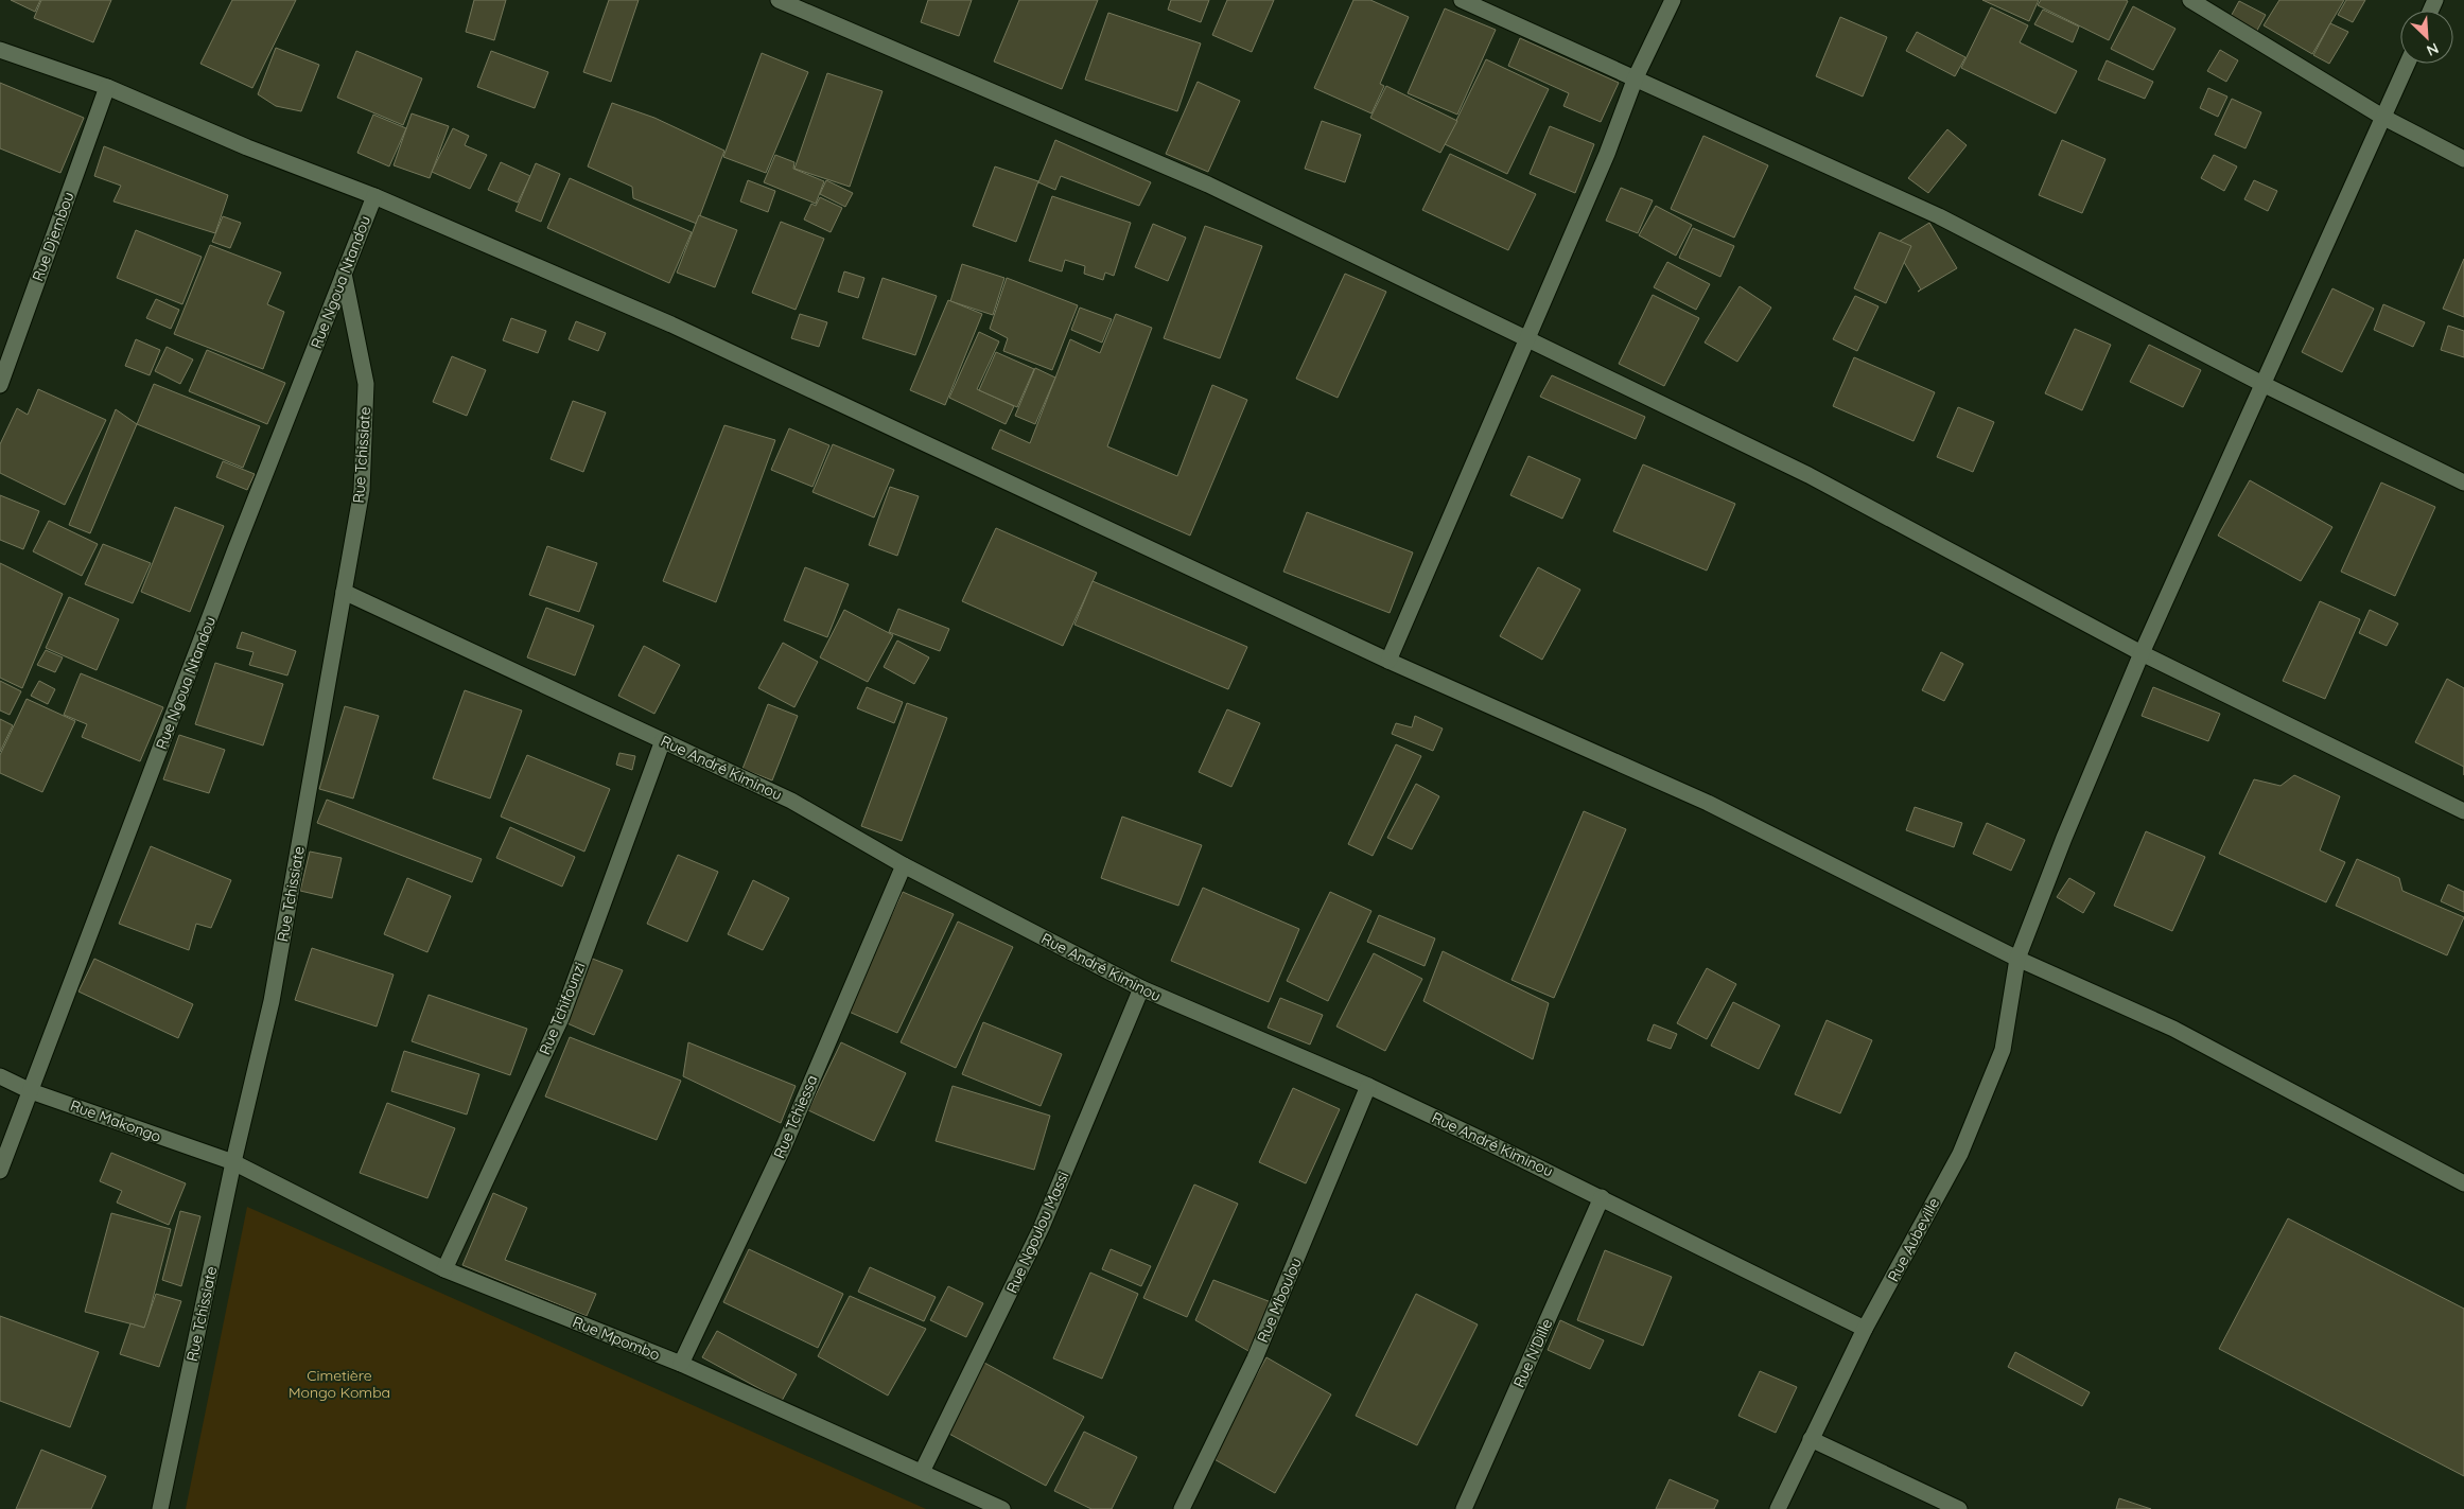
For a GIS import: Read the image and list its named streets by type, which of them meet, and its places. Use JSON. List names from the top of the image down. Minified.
{"streets":{"street":["Rue Djembou","Rue Ngoua Ntandou","Rue Tchissiate","Rue André Kiminou","Rue Tchifounzi","Rue Tchiessa","Rue Makongo","Rue Ngoulou Massi","Rue Aubeville","Rue Mboulou","Rue Mpombo","Rue N'Dille"]},"crossings":[["Rue Ngoua Ntandou","Rue Tchissiate"],["Rue Ngoua Ntandou","Rue Makongo"],["Rue Tchissiate","Rue André Kiminou"],["Rue Tchissiate","Rue Makongo"],["Rue Tchissiate","Rue Mpombo"],["Rue André Kiminou","Rue Tchifounzi"],["Rue André Kiminou","Rue Tchiessa"],["Rue André Kiminou","Rue Ngoulou Massi"],["Rue André Kiminou","Rue Aubeville"],["Rue André Kiminou","Rue Mboulou"],["Rue André Kiminou","Rue N'Dille"],["Rue Tchifounzi","Rue Mpombo"],["Rue Tchiessa","Rue Mpombo"],["Rue Makongo","Rue Mpombo"],["Rue Ngoulou Massi","Rue Mpombo"]],"parks":["Cimetière Mongo Komba"],"north":"bottom right"}
